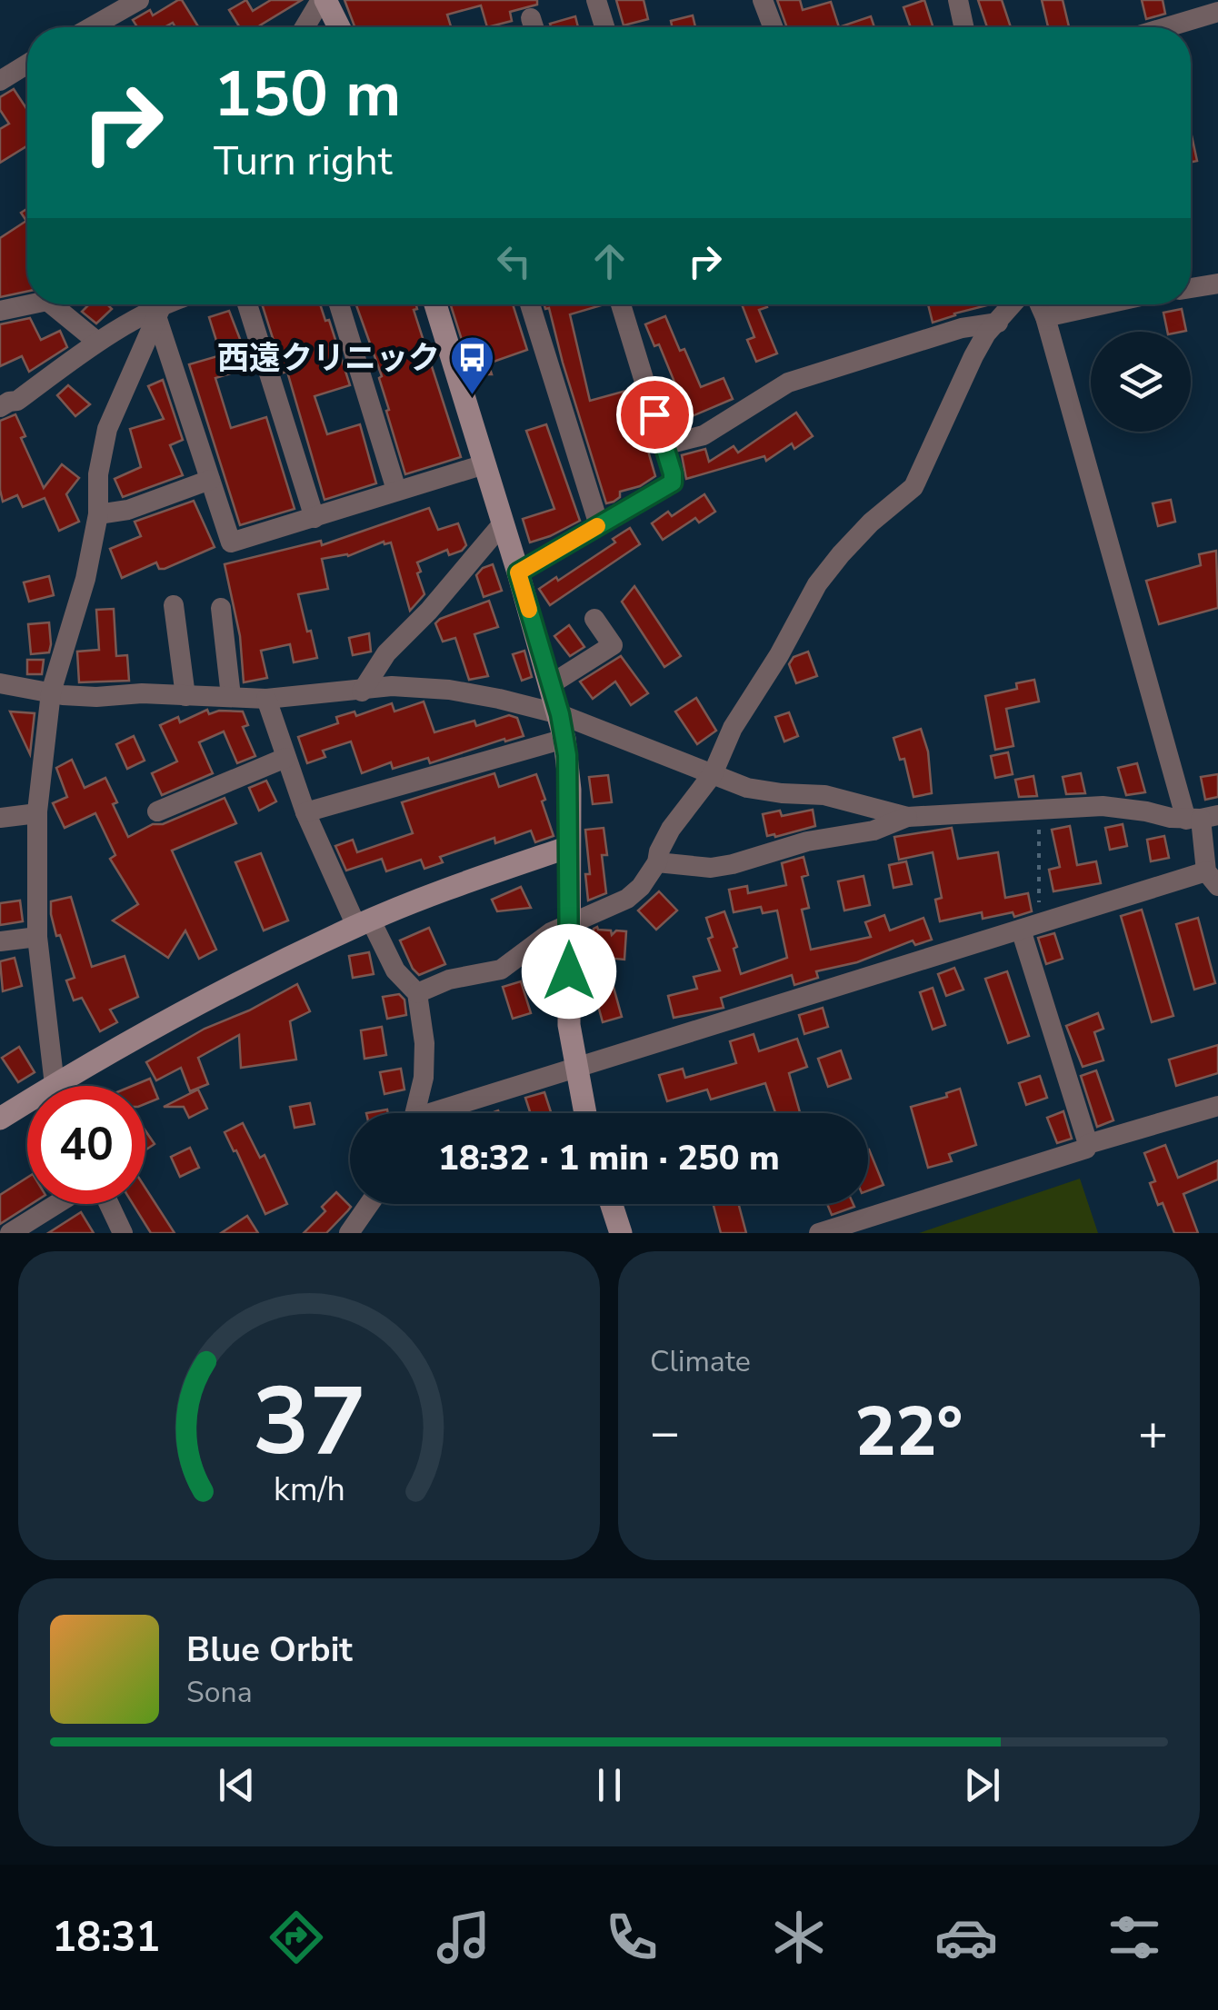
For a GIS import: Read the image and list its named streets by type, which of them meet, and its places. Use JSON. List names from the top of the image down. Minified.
{"places":{"bus stop":["西遠クリニック"]},"page":{"turn":["150 m","Turn right"],"limit":"40","trip":"18:32 · 1 min · 250 m","tile":"Climate","heat":["−","22°","+"],"song":["Blue Orbit","Sona"],"tabs":"18:31","gauge":["37","km/h"]}}
